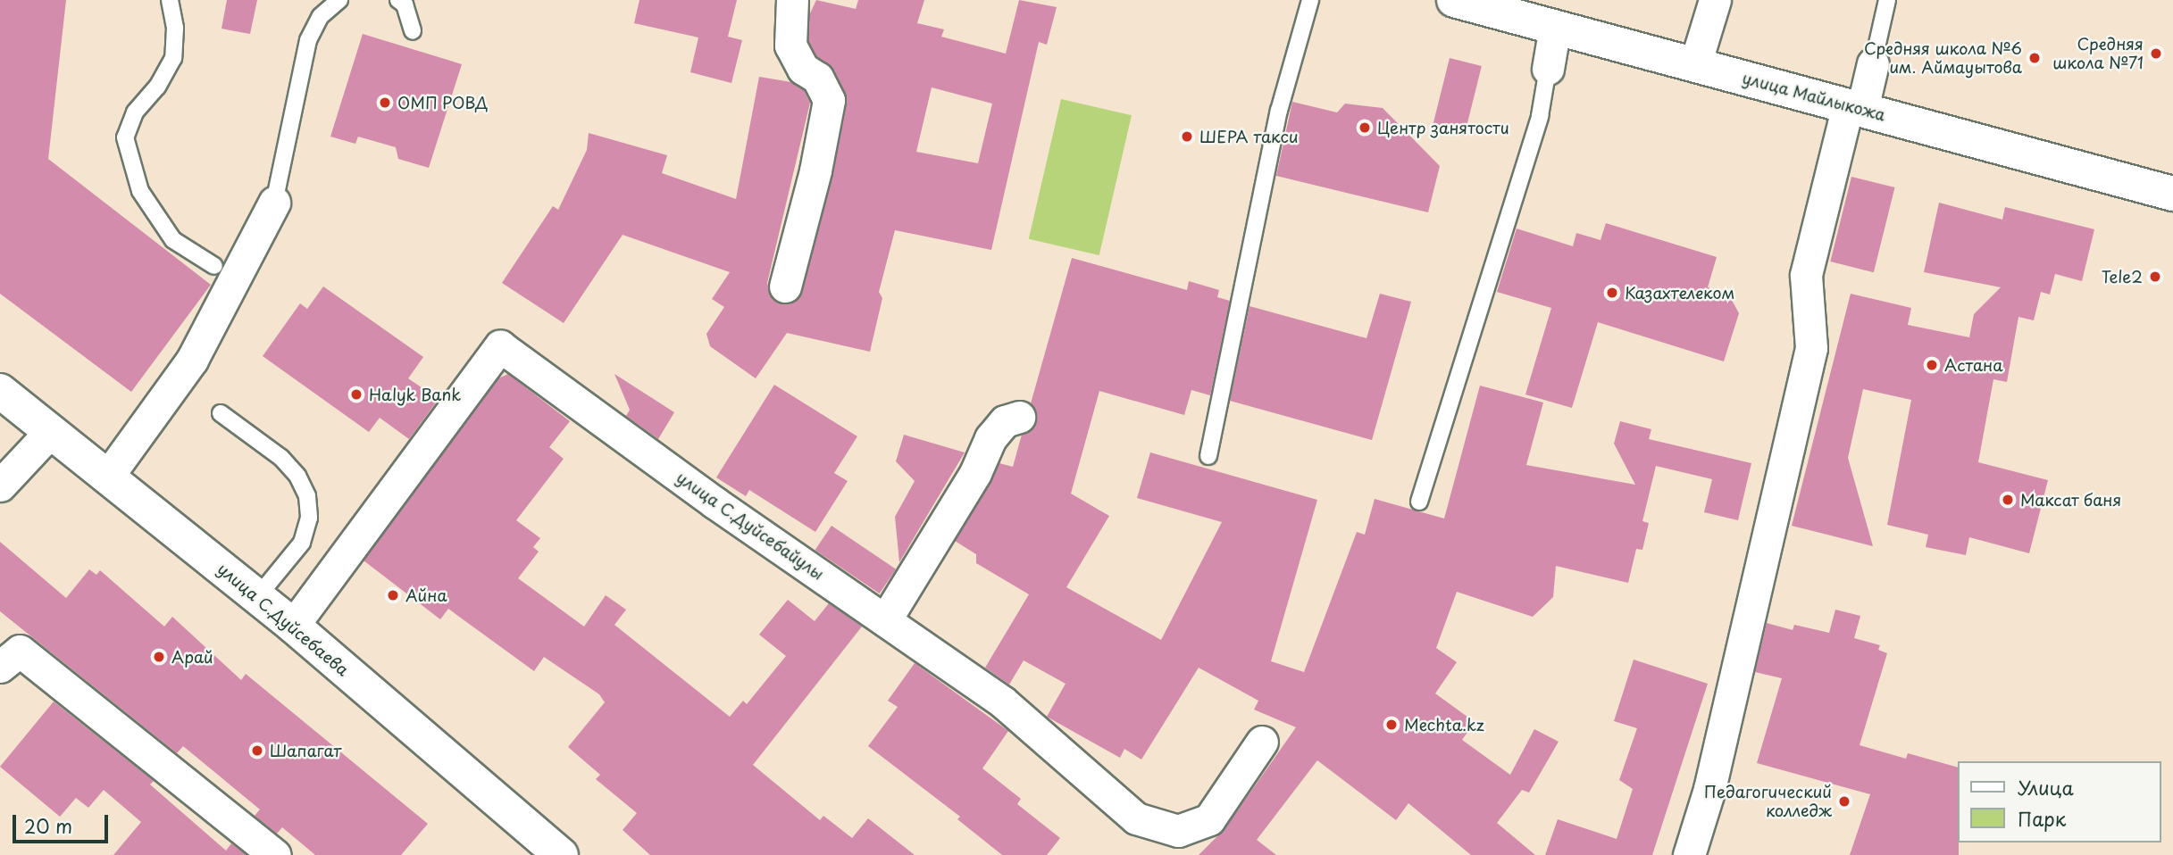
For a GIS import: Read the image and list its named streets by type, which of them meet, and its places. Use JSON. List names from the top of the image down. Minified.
{"streets":{"street":["улица Майлыкожа","улица С.Дуйсебайулы","улица С.Дуйсебаева"]},"crossings":[["улица С.Дуйсебайулы","улица С.Дуйсебаева"]],"places":["Средняя школа №71","Средняя школа №6 им. Аймауытова","ОМП РОВД","Центр занятости","ШЕРА такси","Tele2","Казахтелеком","Астана","Halyk Bank","Максат баня","Айна","Арай","Mechta.kz","Шапагат","Педагогический колледж"],"legend":["Улица","Парк"],"scale_bar":"20 m"}
